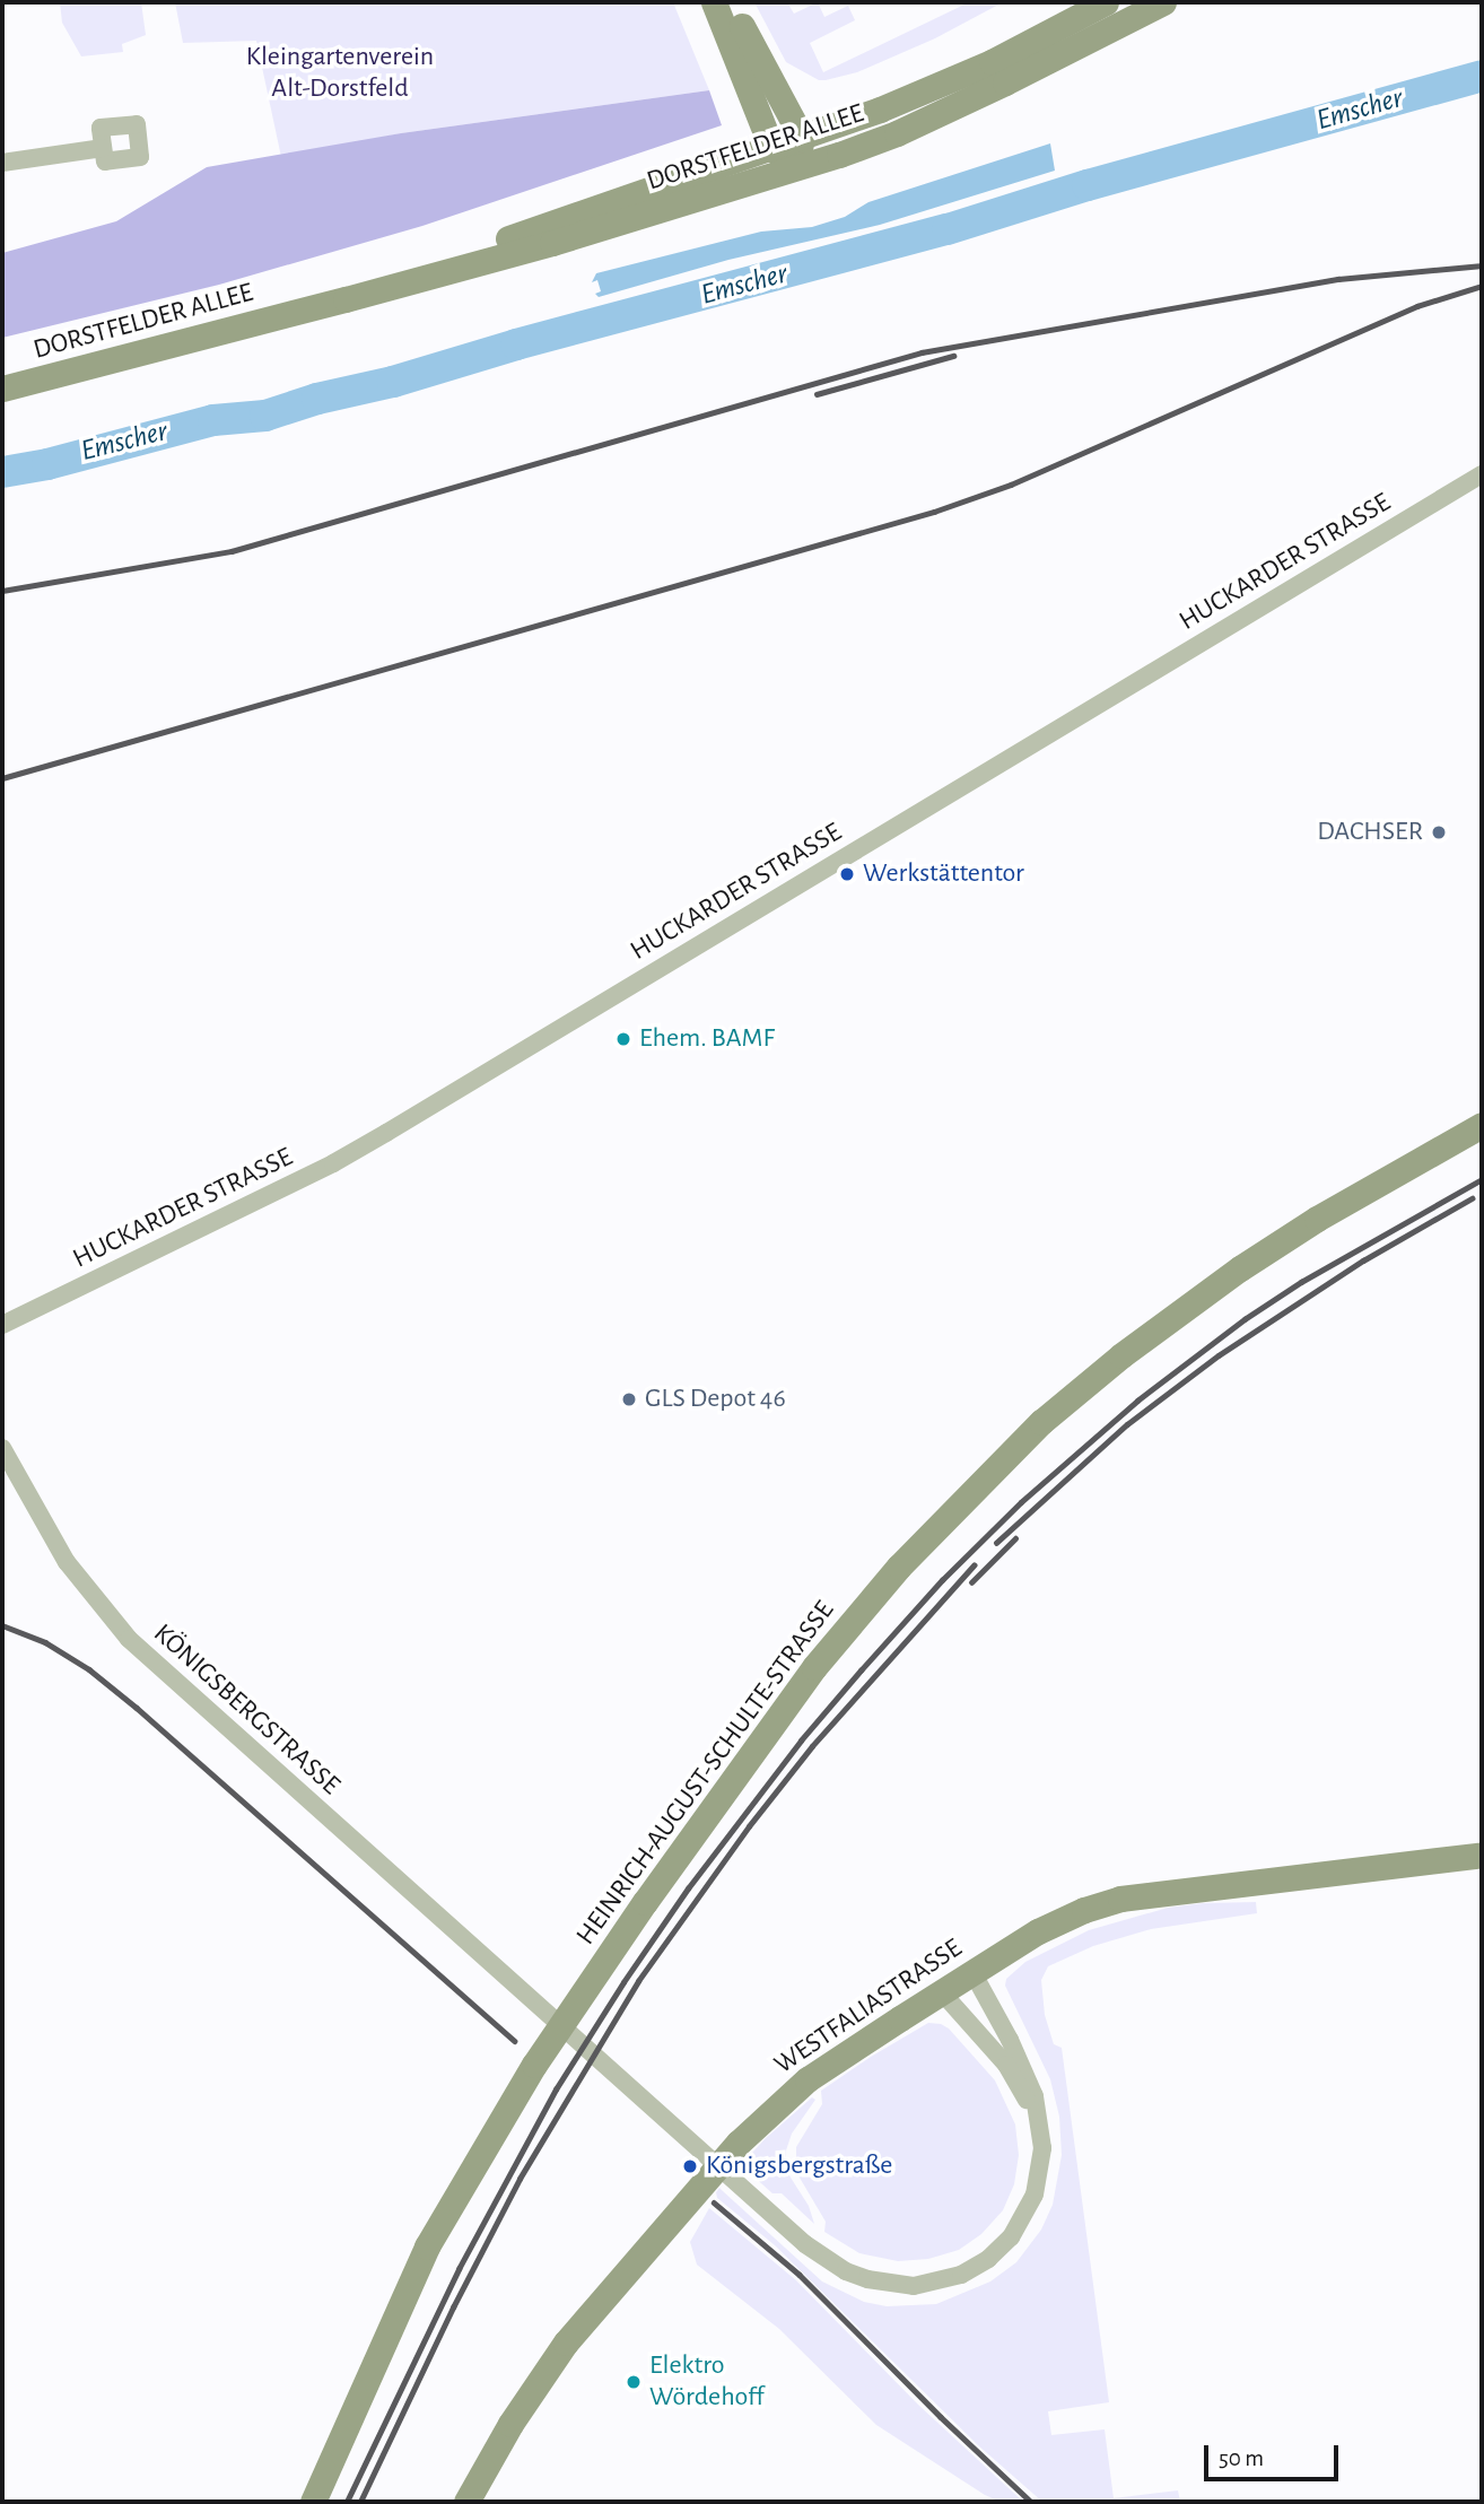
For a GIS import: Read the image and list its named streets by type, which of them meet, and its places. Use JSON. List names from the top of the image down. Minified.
{"streets":{"street":["DORSTFELDER ALLEE","HUCKARDER STRASSE","KÖNIGSBERGSTRASSE","HEINRICH-AUGUST-SCHULTE-STRASSE","WESTFALIASTRASSE"]},"crossings":[["KÖNIGSBERGSTRASSE","WESTFALIASTRASSE"]],"water":["Emscher"],"parks":["Kleingartenverein Alt-Dorstfeld"],"places":["DACHSER","Werkstättentor","Ehem. BAMF","GLS Depot 46","Königsbergstraße","Elektro Wördehoff"],"scale_bar":"50 m"}
